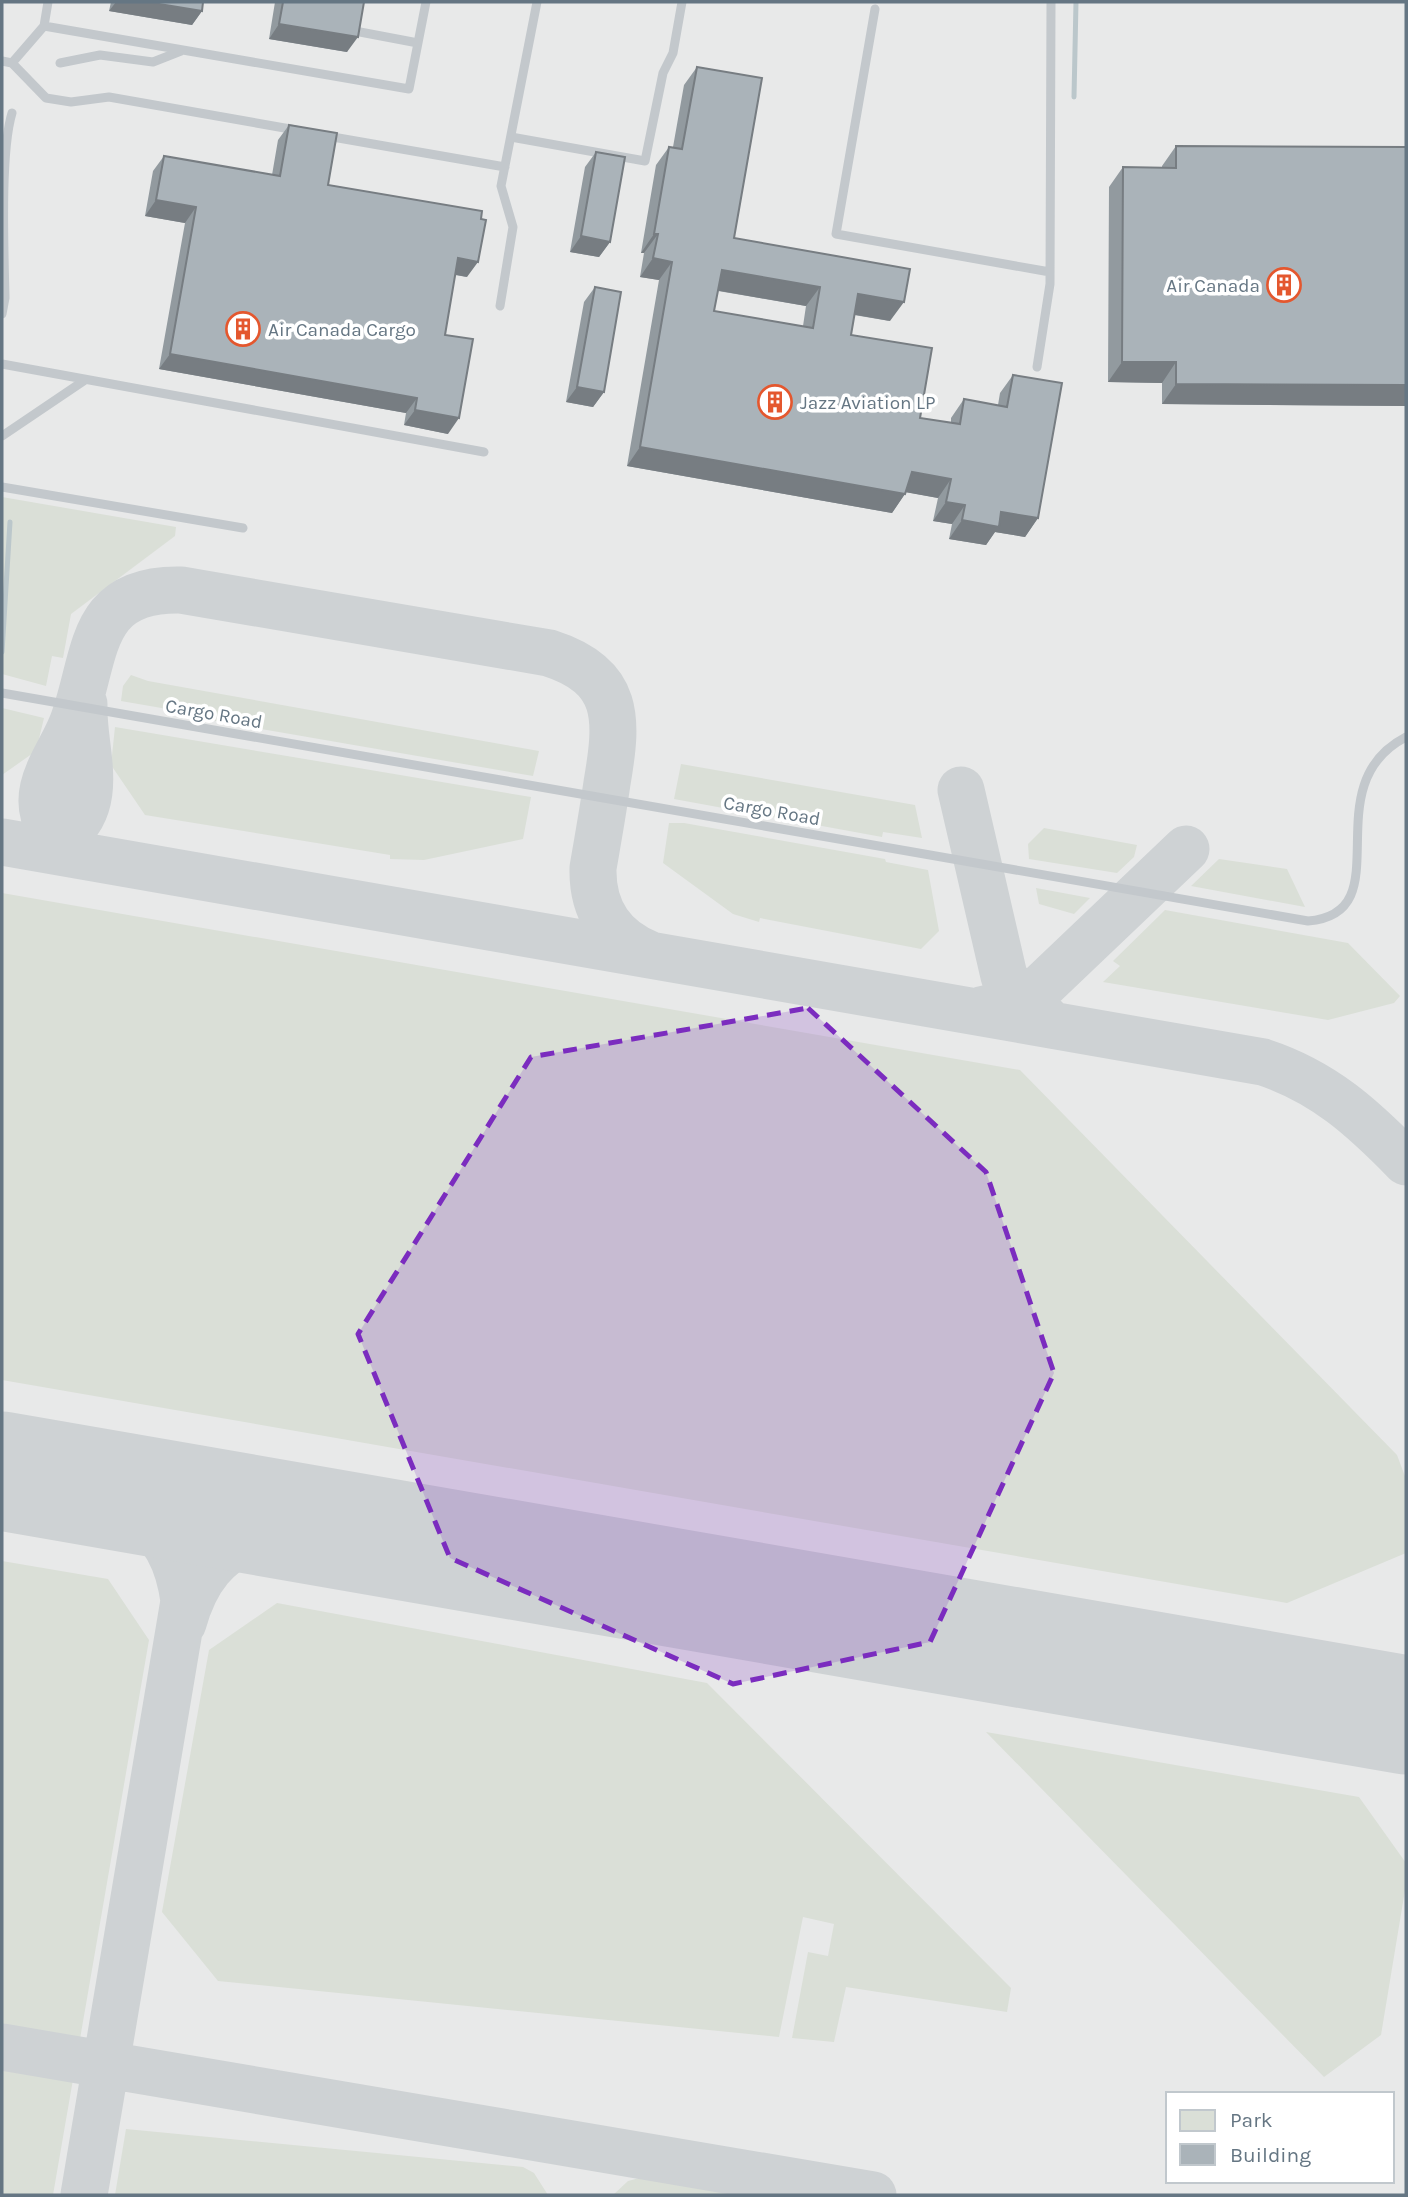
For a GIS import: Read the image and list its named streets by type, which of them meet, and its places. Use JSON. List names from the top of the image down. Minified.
{"streets":{"lane":["Cargo Road"]},"places":{"building":["Air Canada","Air Canada Cargo","Jazz Aviation LP"]},"legend":["Park","Building"]}
